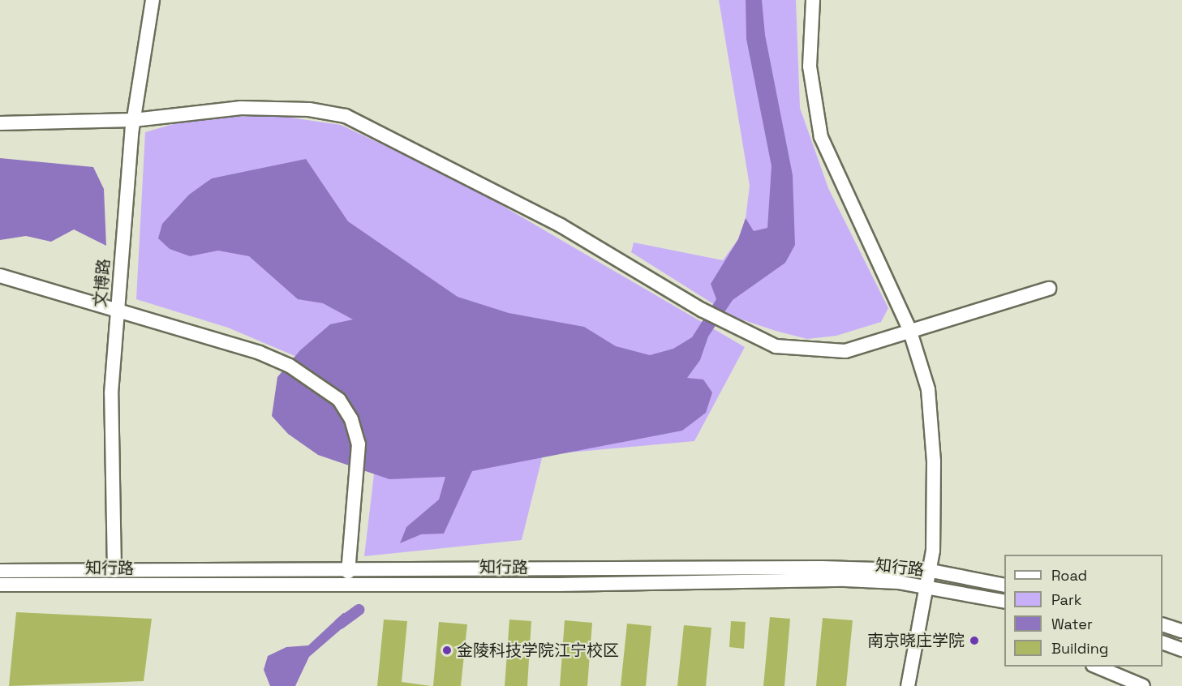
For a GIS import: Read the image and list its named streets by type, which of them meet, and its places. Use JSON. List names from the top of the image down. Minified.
{"streets":{"street":["文博路","知行路"]},"crossings":[["文博路","知行路"]],"places":["南京晓庄学院","金陵科技学院江宁校区"],"legend":["Road","Park","Water","Building"]}
